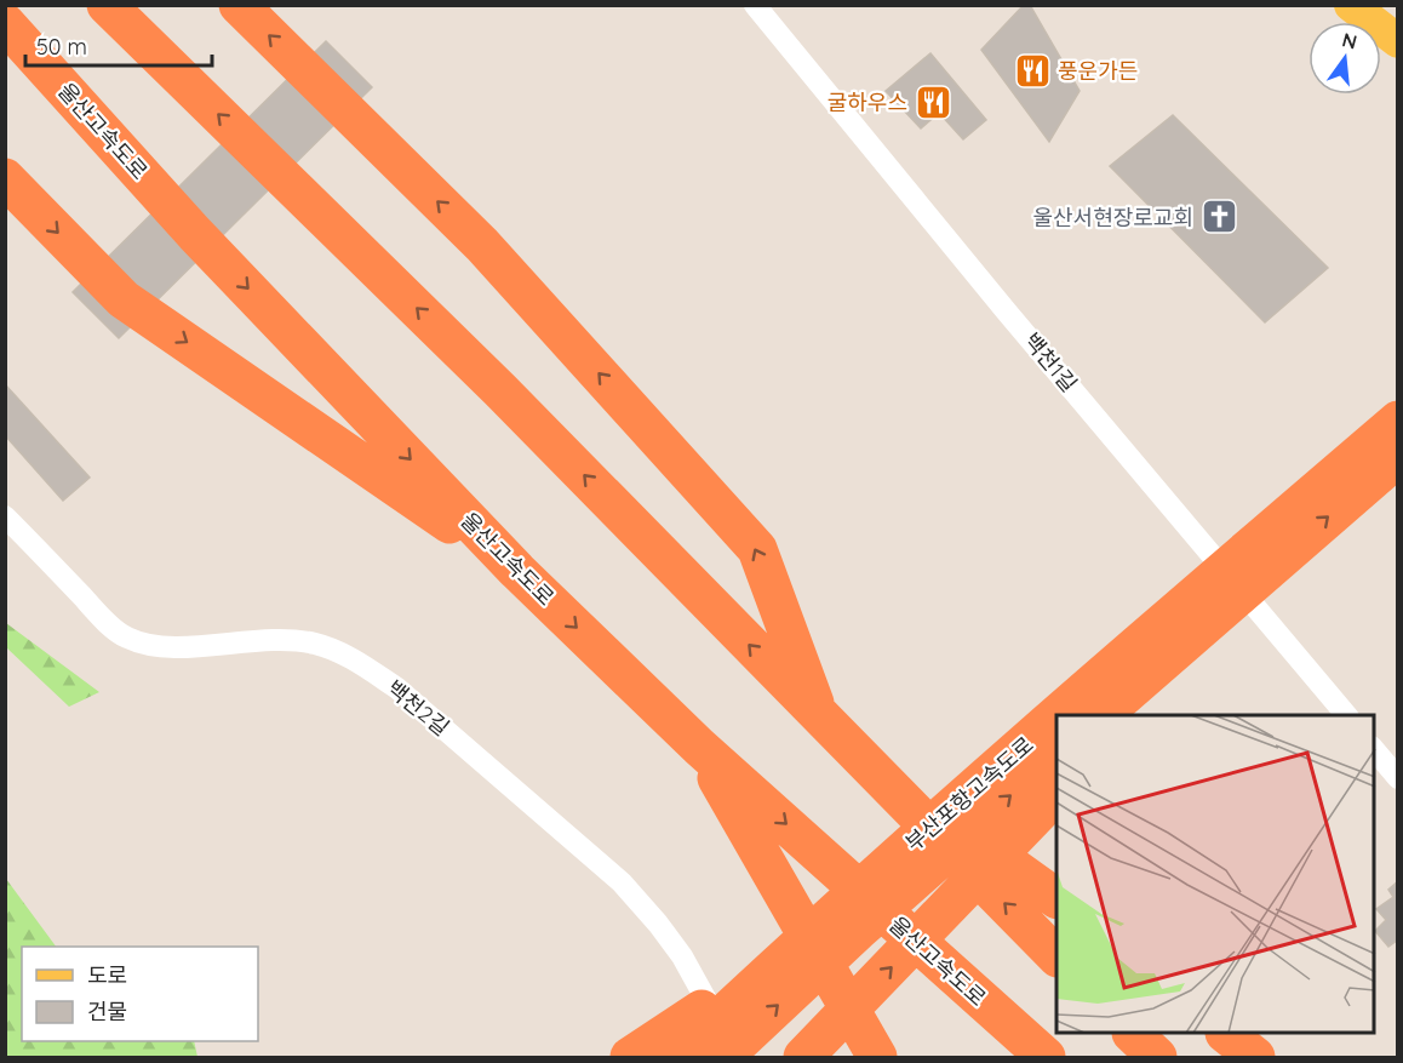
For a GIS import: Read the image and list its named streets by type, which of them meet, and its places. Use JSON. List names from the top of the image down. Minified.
{"streets":{"highway":["울산고속도로","부산포항고속도로"],"street":["백천1길","백천2길"]},"places":{"restaurant":["풍운가든","굴하우스"],"church":["울산서현장로교회"]},"legend":["도로","건물"],"scale_bar":"50 m","north":"top"}
